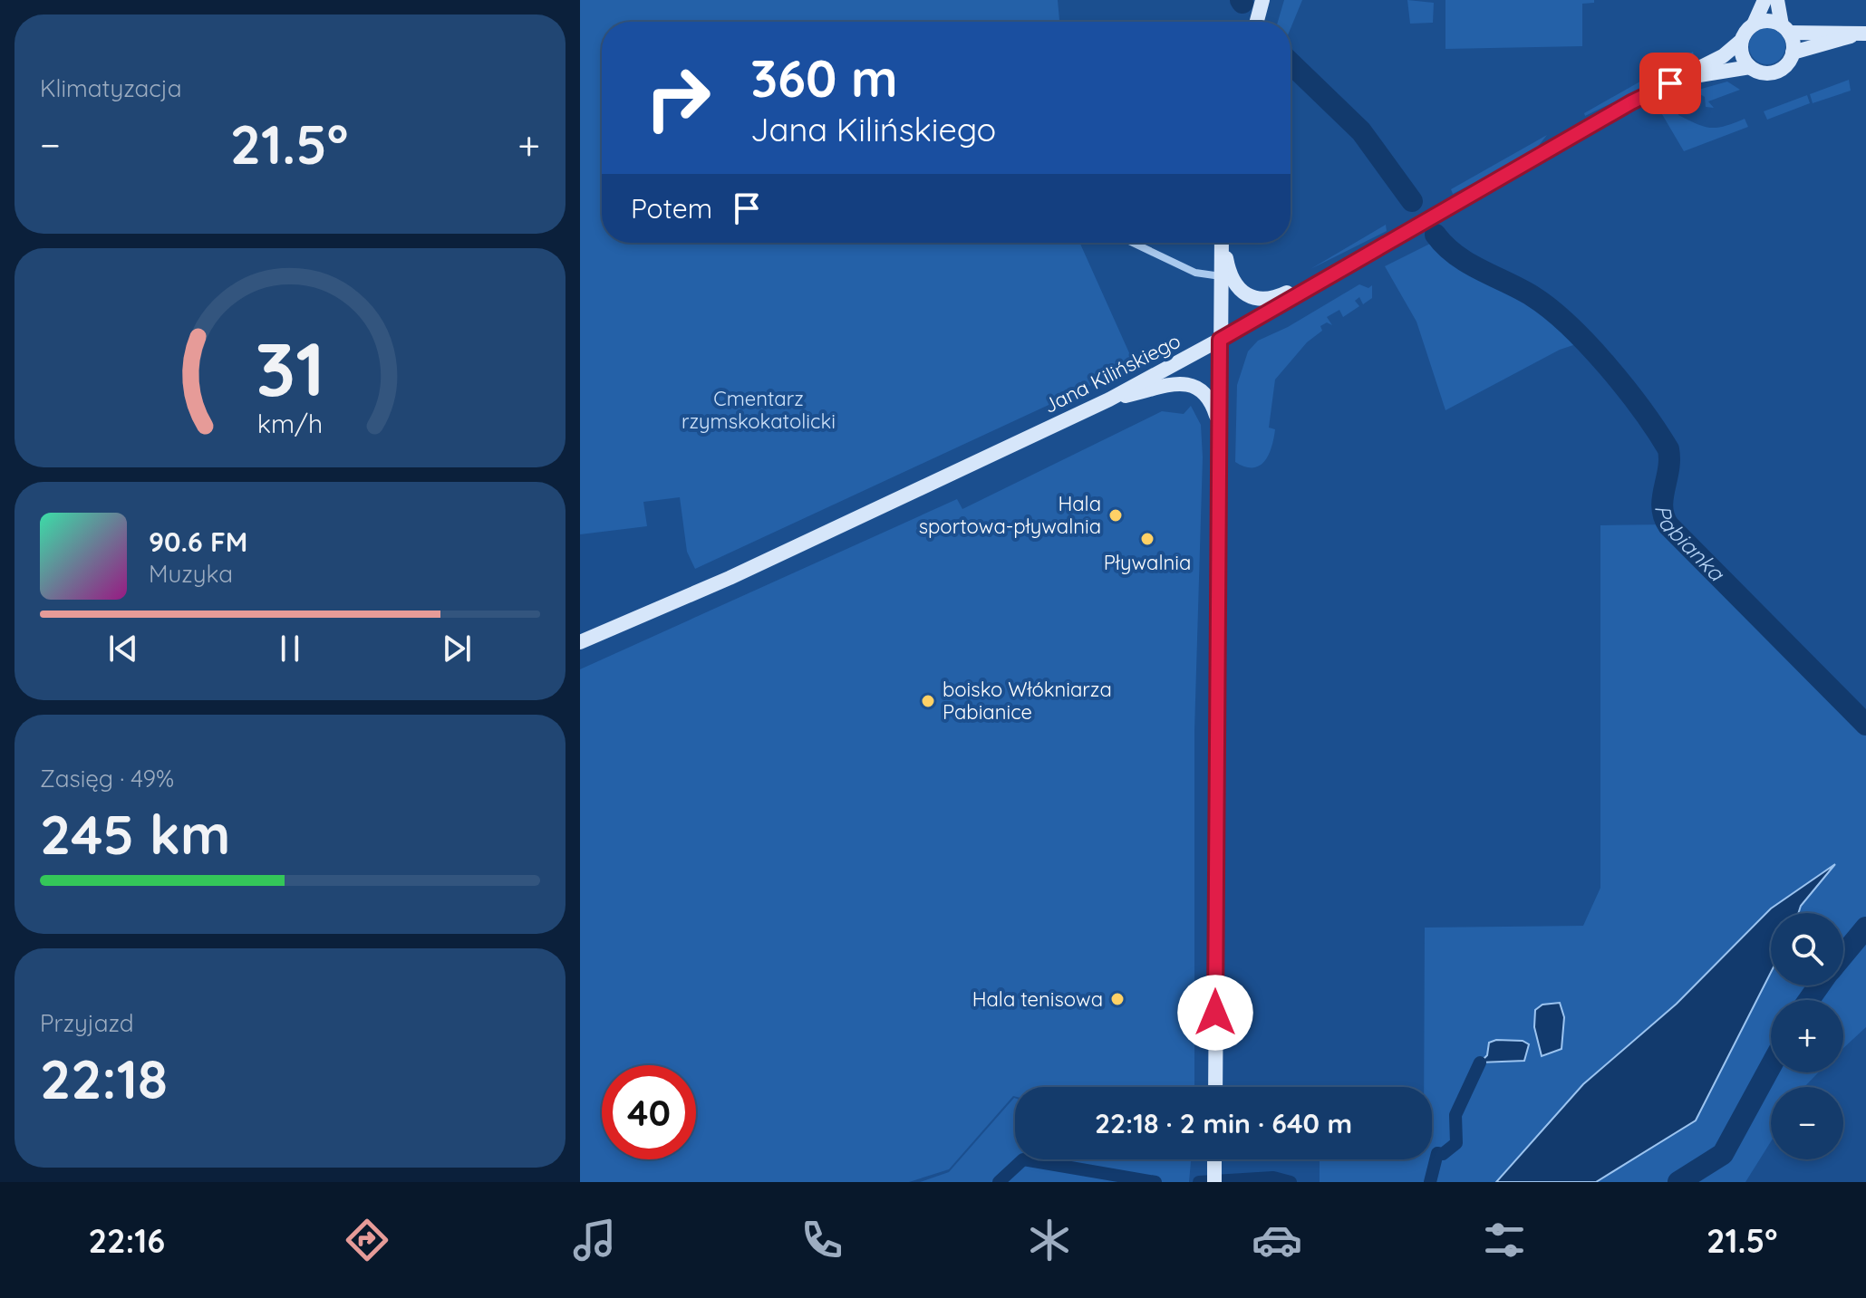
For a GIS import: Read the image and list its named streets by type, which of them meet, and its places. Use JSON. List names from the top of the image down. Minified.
{"streets":{"main road":["Jana Kilińskiego"]},"water":["Pabianka"],"parks":["Cmentarz rzymskokatolicki"],"places":["Hala sportowa-pływalnia","Pływalnia","boisko Włókniarza Pabianice","Hala tenisowa"],"page":{"tile":["Klimatyzacja",["Zasięg · 49%","245 km"],["Przyjazd","22:18"]],"turn":["360 m","Jana Kilińskiego"],"heat":["−","21.5°","+"],"then":"Potem","song":["90.6 FM","Muzyka"],"map_buttons":["+","−"],"limit":"40","trip":"22:18 · 2 min · 640 m","tabs":["22:16","21.5°"],"gauge":["31","km/h"]}}
